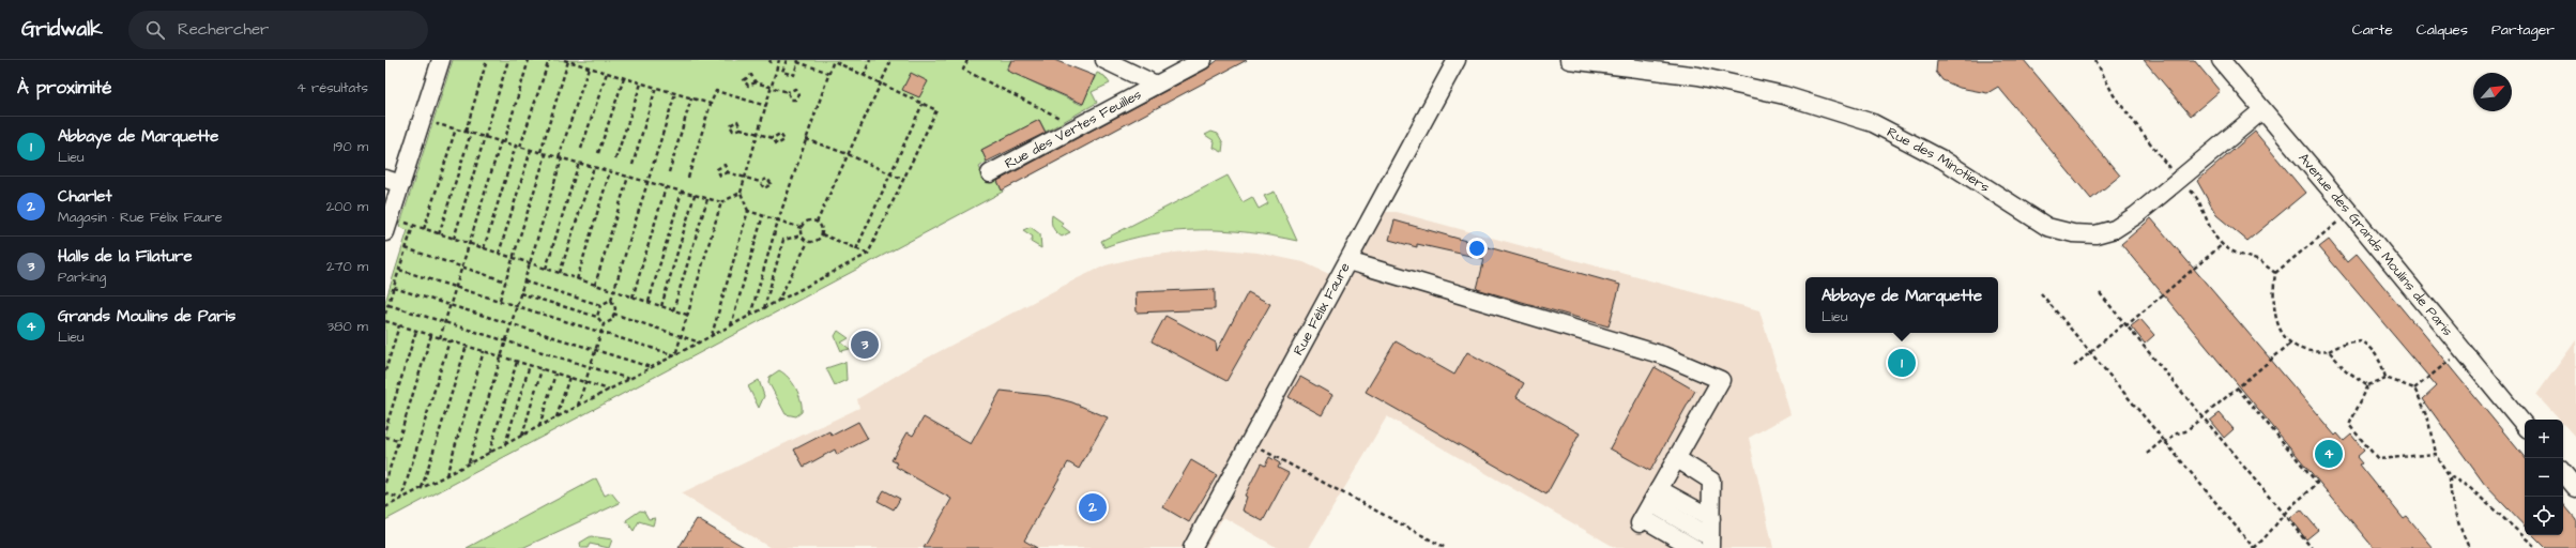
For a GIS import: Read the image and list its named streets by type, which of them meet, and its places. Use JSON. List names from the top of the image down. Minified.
{"streets":{"street":["Rue des Vertes Feuilles","Rue des Minotiers","Avenue des Grands Moulins de Paris","Rue Félix Faure"]},"crossings":[["Rue des Minotiers","Avenue des Grands Moulins de Paris"]],"north":"top right","page":{"header":"Gridwalk","search":"Rechercher","nav":["Carte","Calques","Partager"],"heading":["À proximité","4 résultats"],"list":[{"mark":"1","name":"Abbaye de Marquette","note":"Lieu","value":"190 m"},{"mark":"2","name":"Charlet","note":"Magasin · Rue Félix Faure","value":"200 m"},{"mark":"3","name":"Halls de la Filature","note":"Parking","value":"270 m"},{"mark":"4","name":"Grands Moulins de Paris","note":"Lieu","value":"380 m"}],"popup":["Abbaye de Marquette","Lieu"],"pins":["3","1","4","2"],"map_buttons":["+","−"]}}
